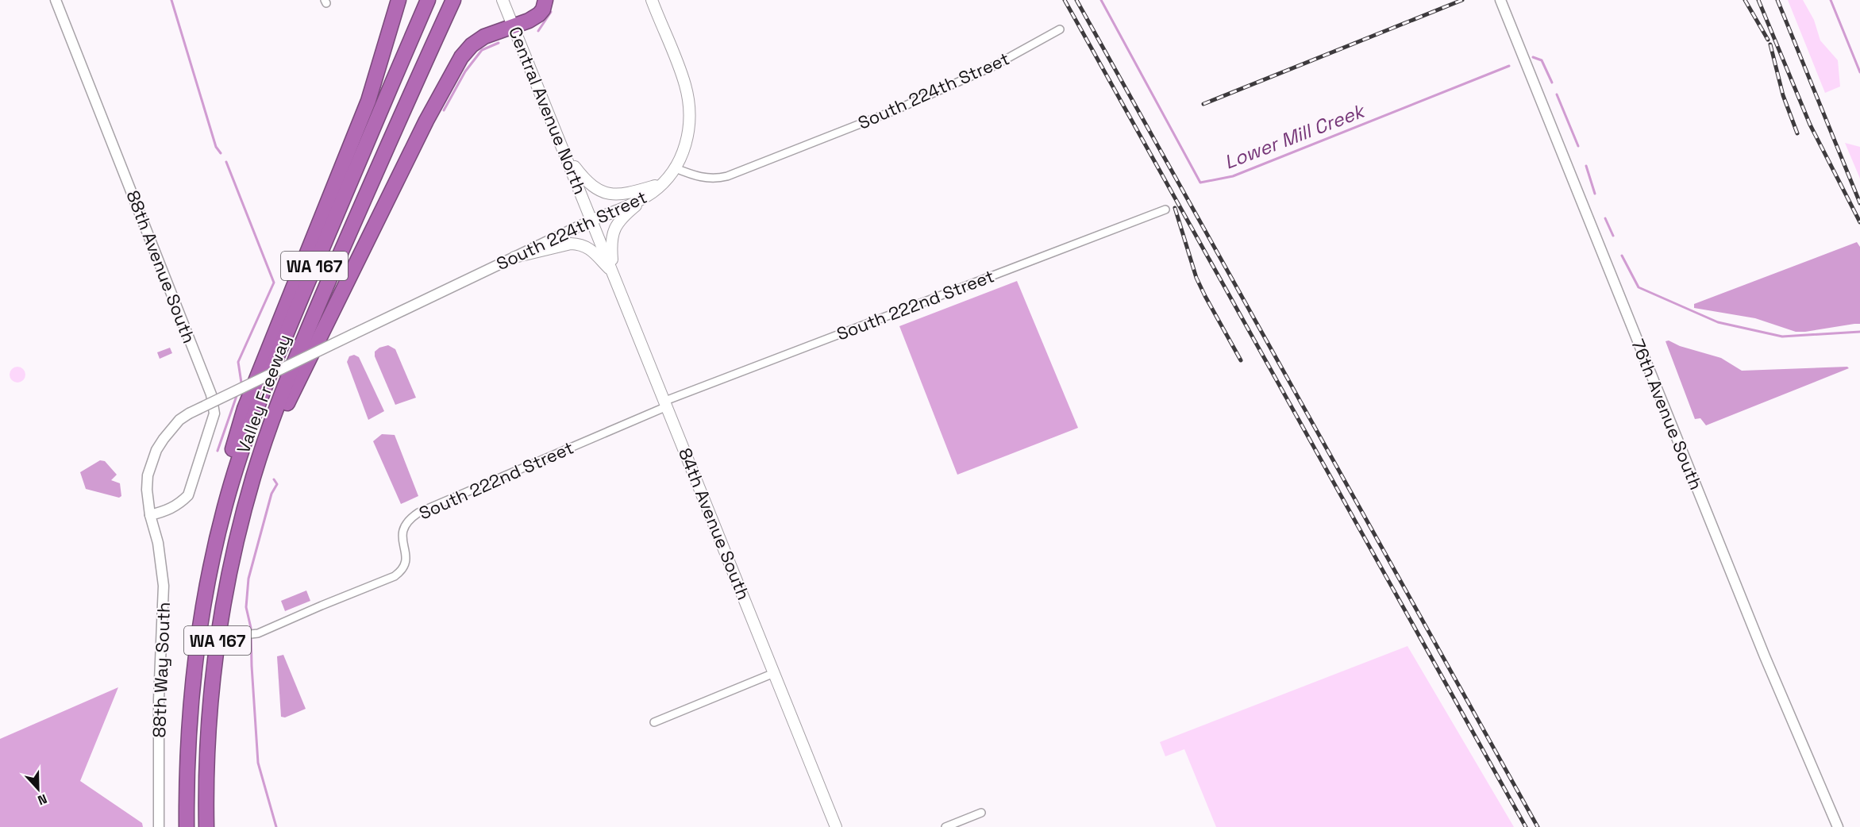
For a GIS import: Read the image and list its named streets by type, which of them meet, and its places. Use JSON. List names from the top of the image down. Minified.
{"streets":{"highway":["WA 167","Valley Freeway"],"main road":["South 224th Street","Central Avenue North","84th Avenue South"],"street":["88th Avenue South","South 222nd Street","76th Avenue South","88th Way South"]},"crossings":[["South 224th Street","Central Avenue North"],["South 224th Street","88th Avenue South"],["South 224th Street","84th Avenue South"],["South 224th Street","88th Way South"],["Central Avenue North","84th Avenue South"],["88th Avenue South","88th Way South"],["South 222nd Street","84th Avenue South"]],"water":["Lower Mill Creek"],"north":"bottom"}
